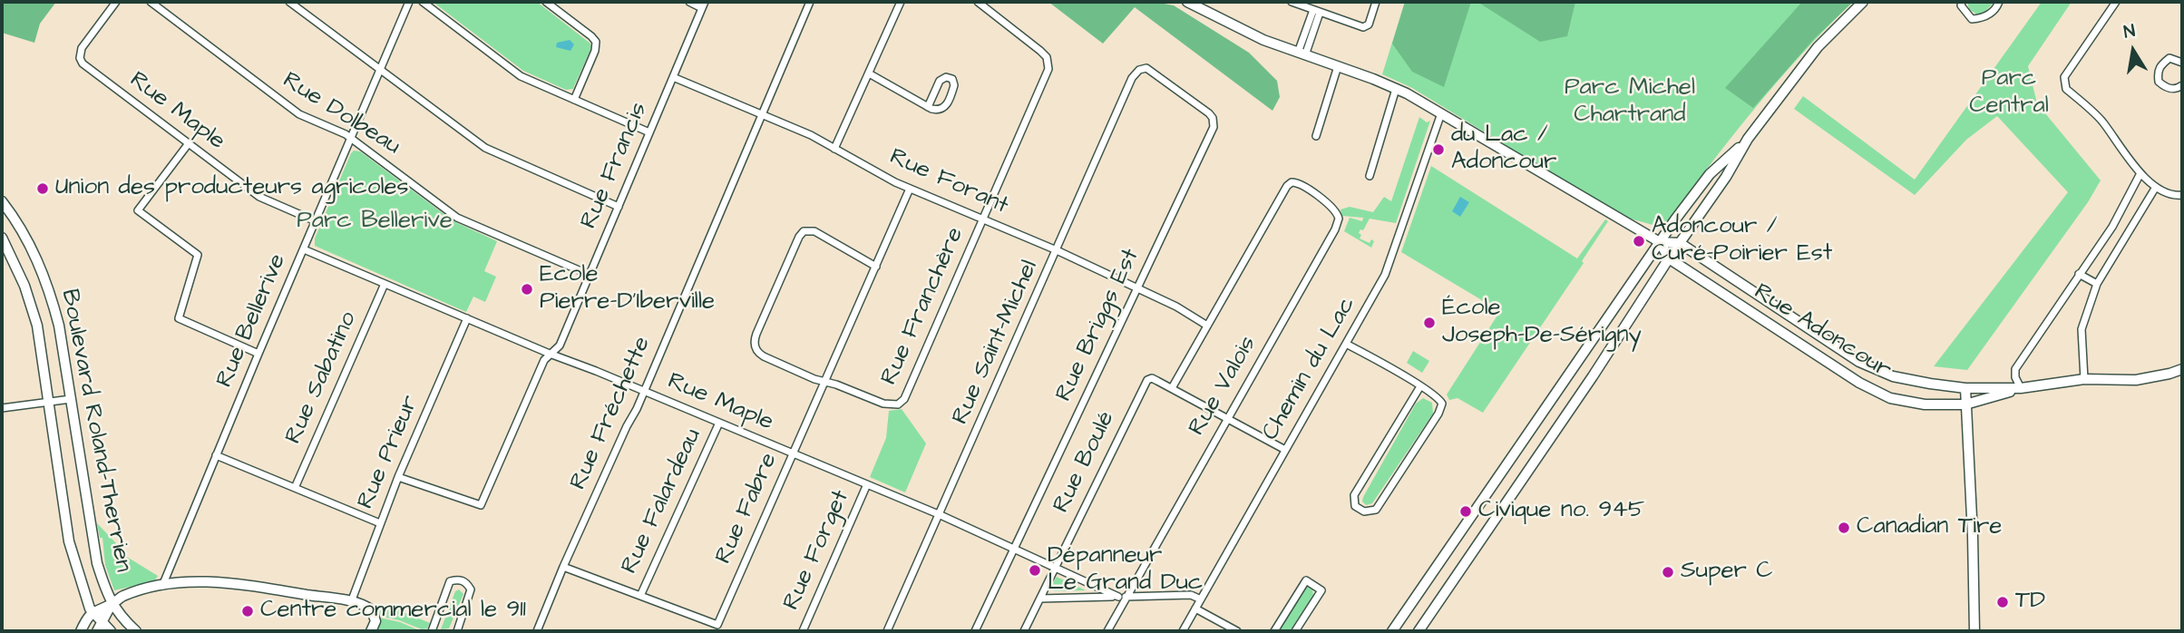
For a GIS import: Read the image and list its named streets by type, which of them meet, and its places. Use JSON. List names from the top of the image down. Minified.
{"streets":{"main road":["Rue Adoncour","Boulevard Roland-Therrien"],"street":["Rue Maple","Rue Dolbeau","Rue Francis","Rue Forant","Rue Franchère","Rue Bellerive","Rue Briggs Est","Rue Saint-Michel","Chemin du Lac","Rue Sabatino","Rue Valois","Rue Fréchette","Rue Prieur","Rue Boulé","Rue Falardeau","Rue Fabre","Rue Forget"]},"crossings":[["Rue Maple","Rue Francis"],["Rue Maple","Rue Bellerive"],["Rue Maple","Rue Briggs Est"],["Rue Maple","Rue Saint-Michel"],["Rue Maple","Chemin du Lac"],["Rue Maple","Rue Sabatino"],["Rue Maple","Rue Valois"],["Rue Maple","Rue Fréchette"],["Rue Maple","Rue Prieur"],["Rue Maple","Rue Boulé"],["Rue Maple","Rue Falardeau"],["Rue Maple","Rue Fabre"],["Rue Maple","Rue Forget"],["Rue Dolbeau","Rue Francis"],["Rue Dolbeau","Rue Bellerive"],["Rue Francis","Rue Forant"],["Rue Francis","Rue Prieur"],["Rue Forant","Rue Franchère"],["Rue Forant","Rue Briggs Est"],["Rue Forant","Rue Saint-Michel"],["Rue Forant","Rue Valois"],["Rue Forant","Rue Fréchette"],["Rue Forant","Rue Fabre"],["Rue Franchère","Rue Fabre"],["Rue Briggs Est","Rue Saint-Michel"],["Rue Fréchette","Rue Fabre"],["Rue Falardeau","Rue Fabre"]],"parks":["Parc Central","Parc Michel Chartrand","Parc Bellerive"],"places":["du Lac / Adoncour","Union des producteurs agricoles","Adoncour / Curé-Poirier Est","Ecole Pierre-D'Iberville","École Joseph-De-Sérigny","Civique no. 945","Canadian Tire","Dépanneur Le Grand Duc","Super C","TD","Centre commercial le 911"],"north":"top"}
